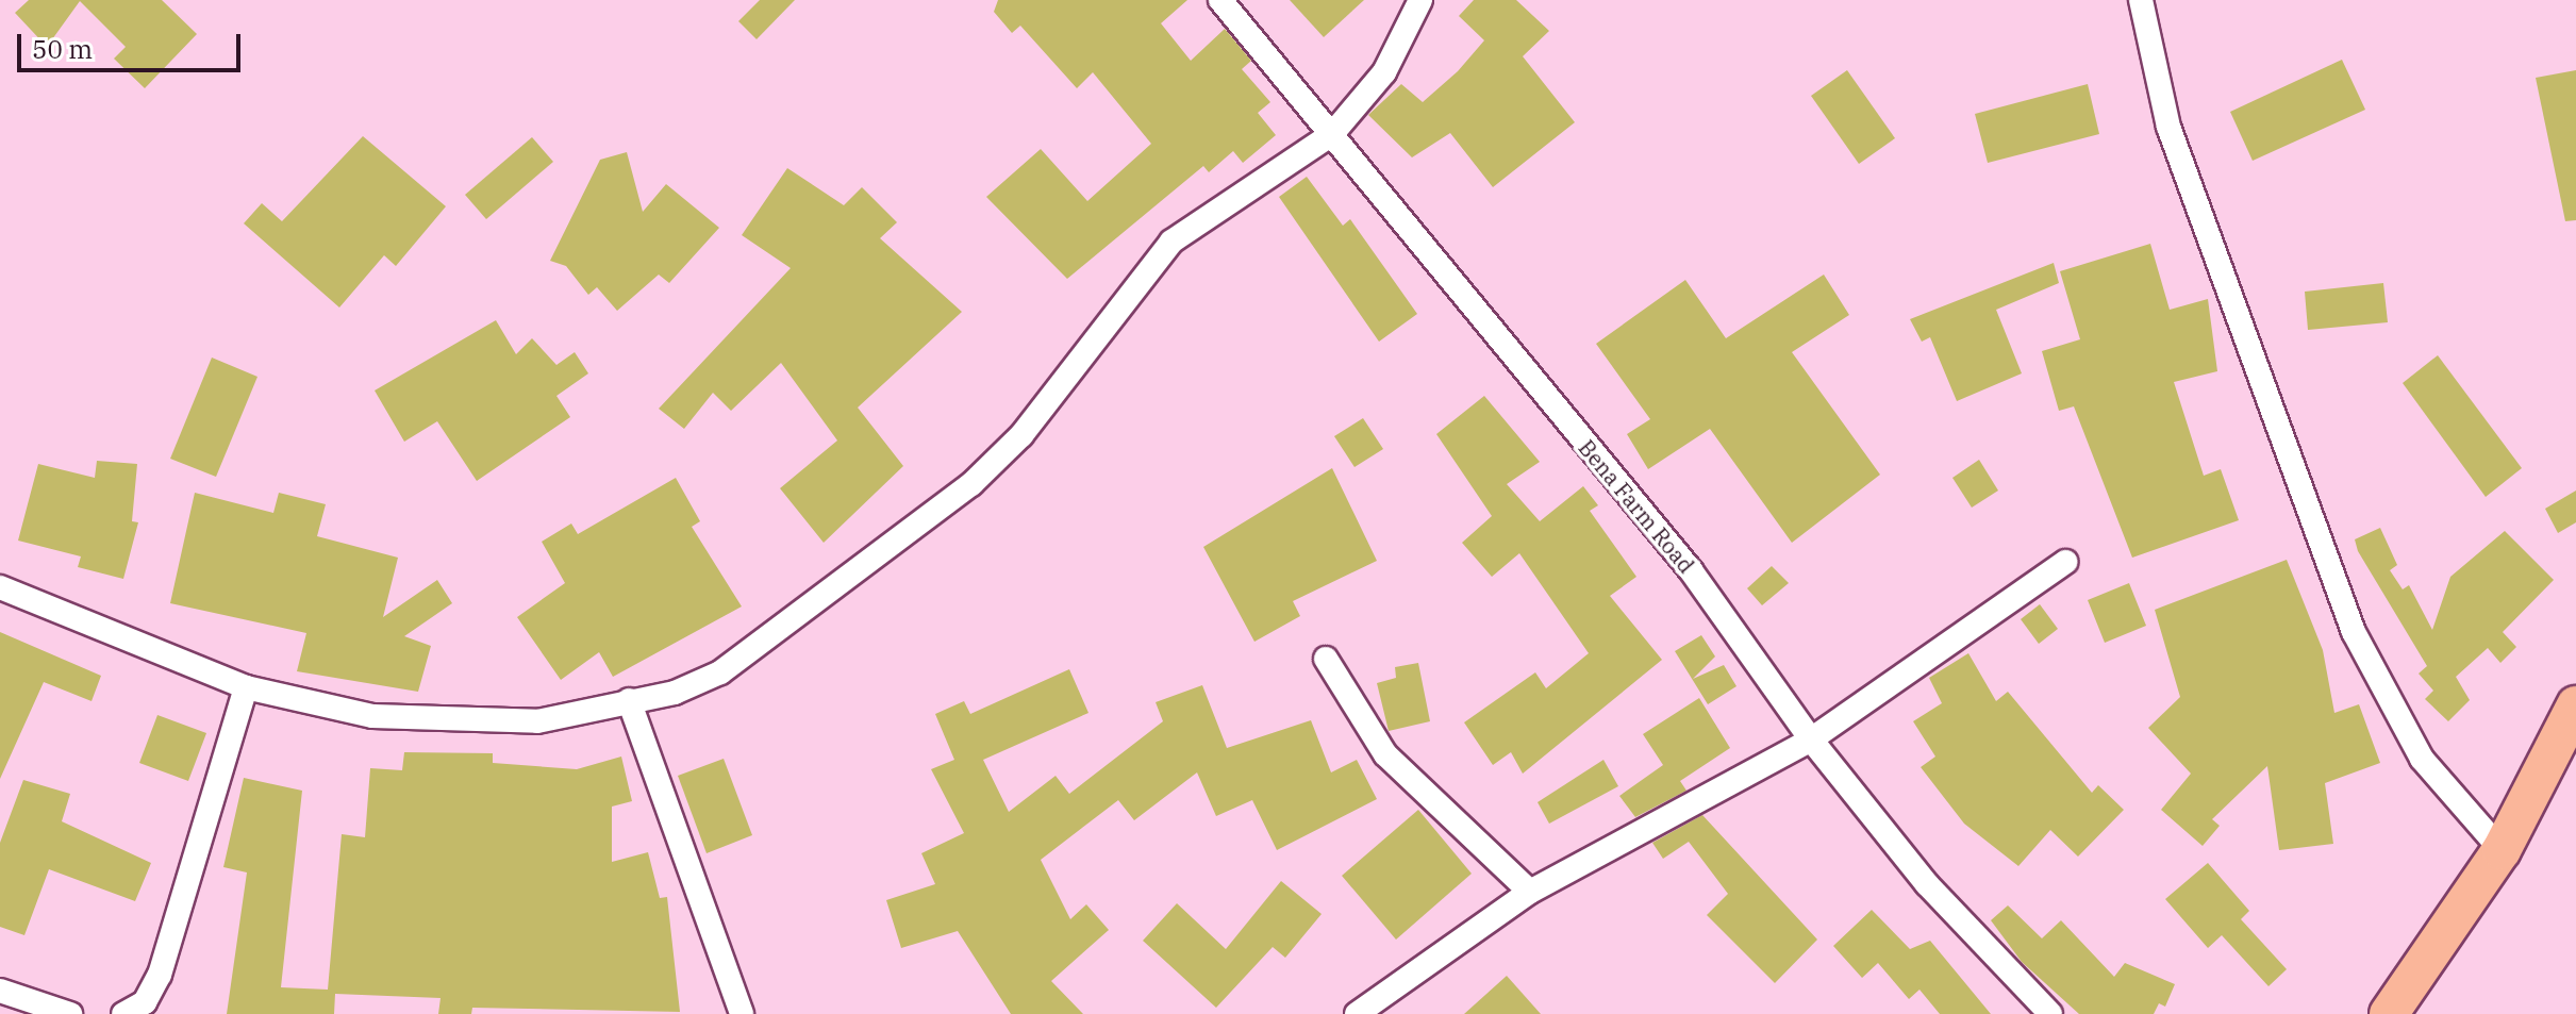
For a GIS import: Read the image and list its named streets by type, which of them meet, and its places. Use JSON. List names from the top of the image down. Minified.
{"streets":{"street":["Bena Farm Road"]},"scale_bar":"50 m"}
